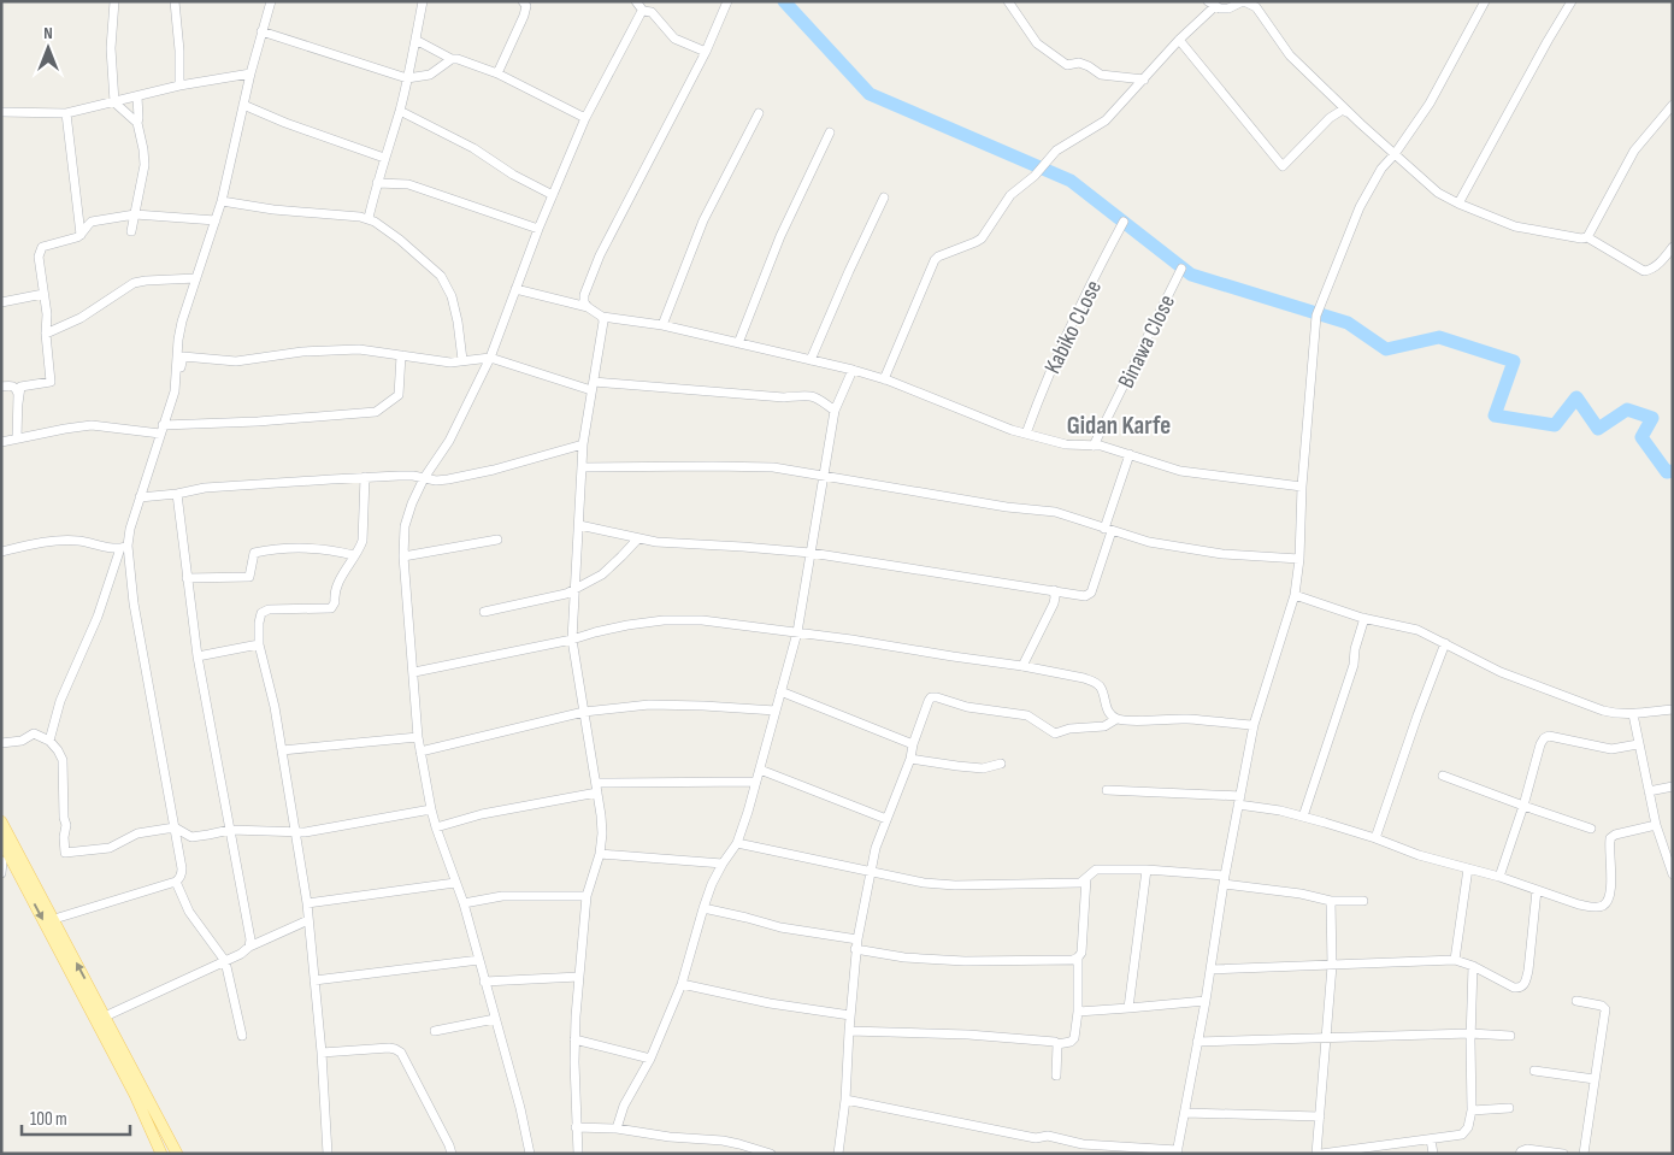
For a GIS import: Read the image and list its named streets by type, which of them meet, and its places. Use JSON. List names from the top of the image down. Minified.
{"streets":{"street":["Kabiko CLose","Binawa Close"]},"districts":["Gidan Karfe"],"scale_bar":"100 m","north":"top"}
